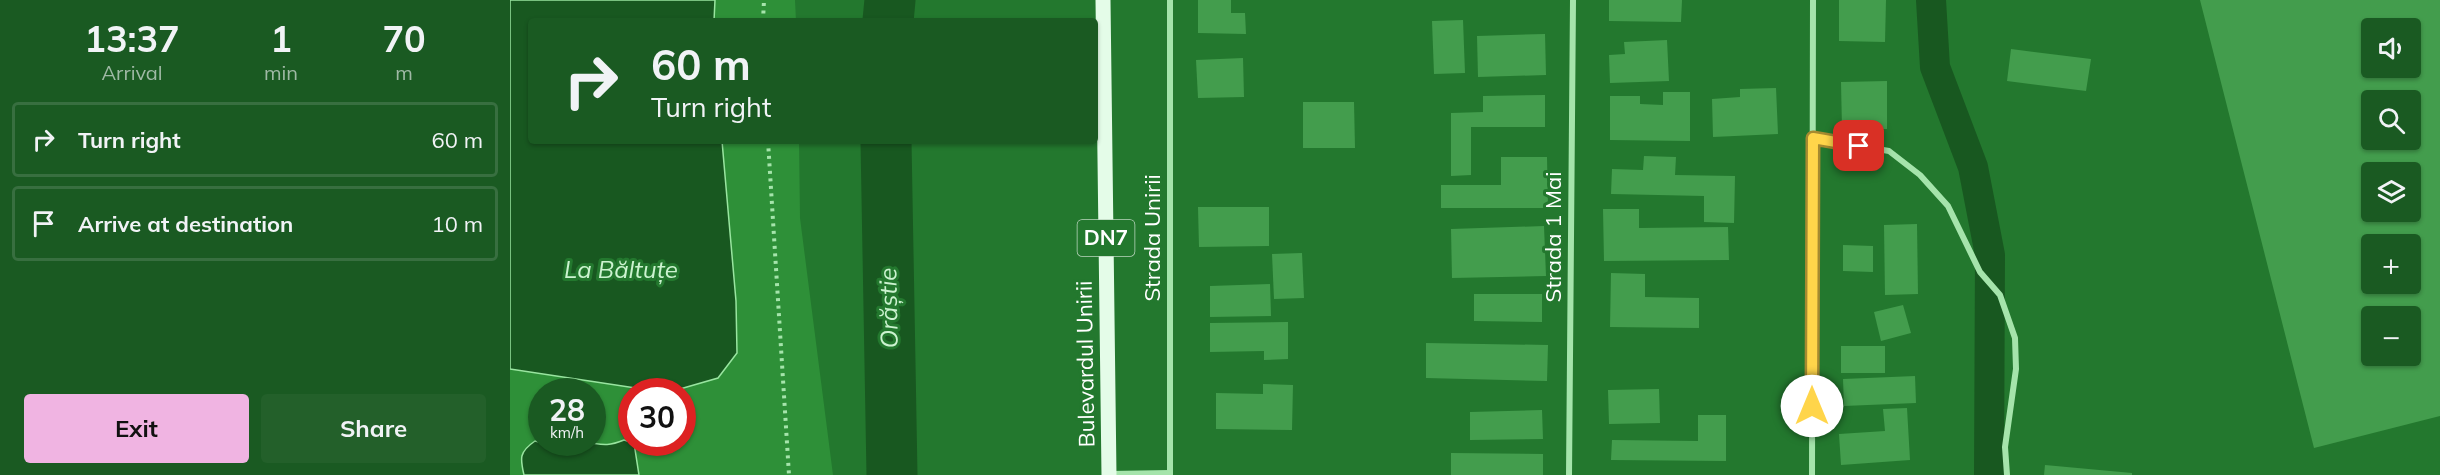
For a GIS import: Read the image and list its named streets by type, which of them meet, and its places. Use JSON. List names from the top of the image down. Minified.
{"streets":{"main road":["DN7","Bulevardul Unirii"],"street":["Strada 1 Mai","Strada Unirii"]},"water":["La Băltuțe","Orăștie"],"page":{"eta":["13:37","Arrival","1","min","70","m"],"map_buttons":["+","−"],"turn":["60 m","Turn right"],"list":[{"name":"Turn right","value":"60 m"},{"name":"Arrive at destination","value":"10 m"}],"speed":"28 km/h","limit":"30","buttons":["Exit","Share"]}}
